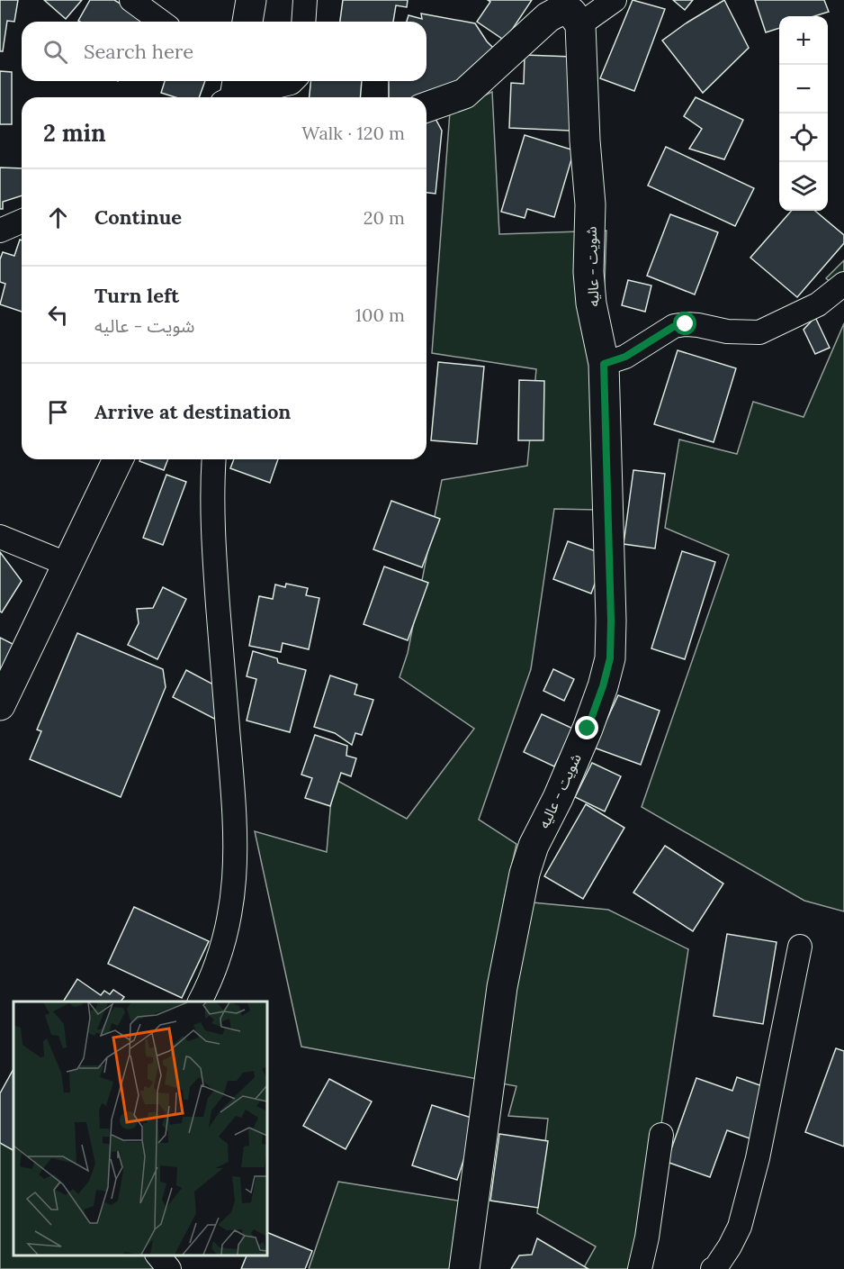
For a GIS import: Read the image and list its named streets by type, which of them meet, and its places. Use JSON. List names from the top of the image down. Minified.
{"streets":{"street":["شويت - عاليه"]},"page":{"map_buttons":["+","−"],"search":"Search here","heading":["2 min","Walk · 120 m"],"list":[["Continue","20 m"],["Turn left","شويت - عاليه","100 m"],"Arrive at destination"]}}
